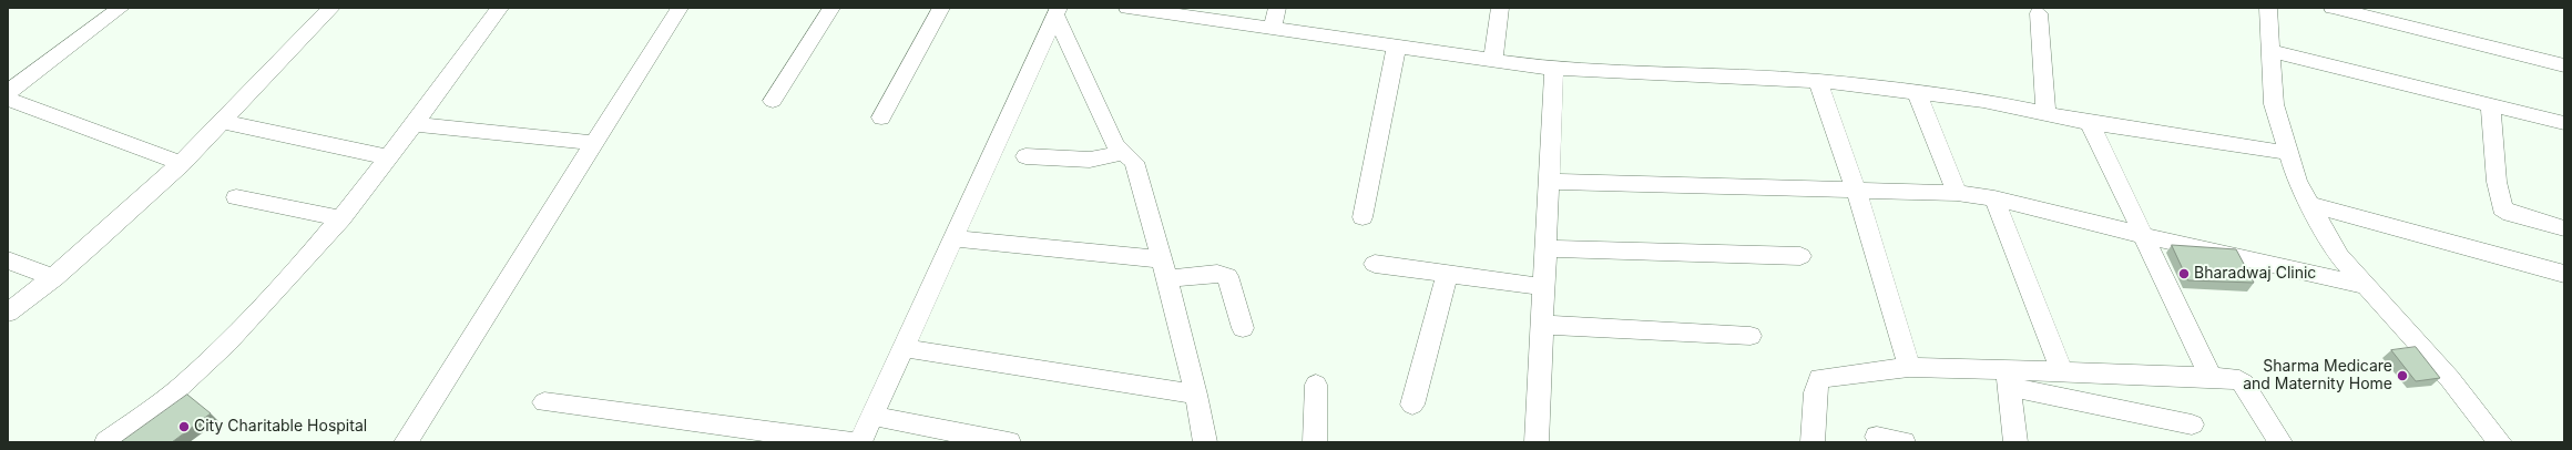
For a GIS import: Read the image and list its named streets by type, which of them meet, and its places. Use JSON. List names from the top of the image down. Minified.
{"places":["Bharadwaj Clinic","Sharma Medicare and Maternity Home","City Charitable Hospital"]}
